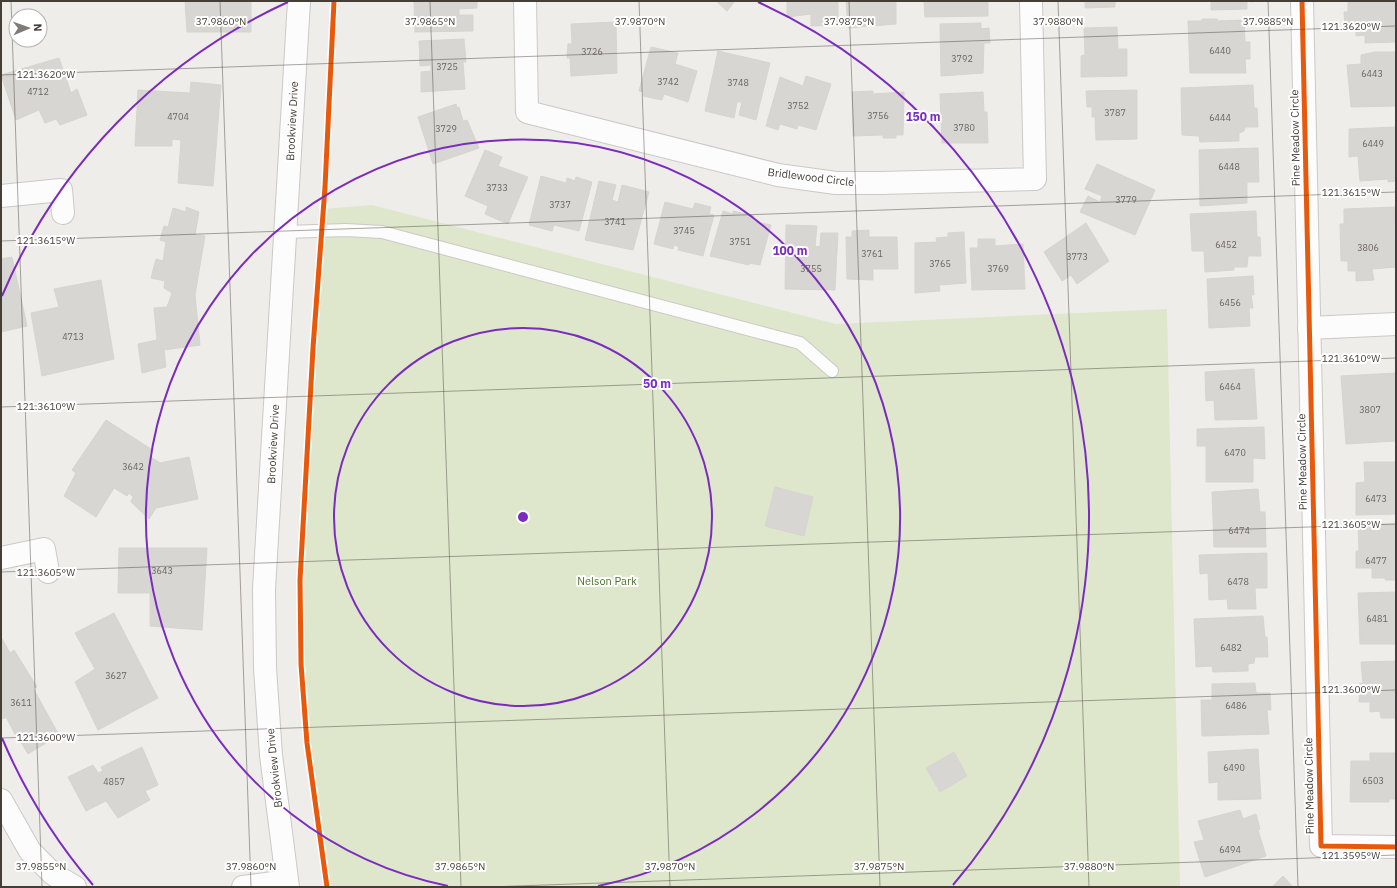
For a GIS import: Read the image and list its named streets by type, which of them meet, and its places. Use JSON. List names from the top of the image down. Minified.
{"streets":{"street":["Brookview Drive","Pine Meadow Circle","Bridlewood Circle"]},"parks":["Nelson Park"],"house_numbers":["6440","3726","3792","3725","6443","3742","3748","4712","3752","3787","3756","4704","6444","3780","3729","6449","6448","3733","3779","3737","3741","3745","3751","6452","3806","3761","3773","3765","3755","3769","6456","4713","6464","3807","6470","3642","6473","6474","6477","3643","6478","6481","6482","3627","3611","6486","6490","6503","4857","6494"],"north":"right","coordinates":["37.9860°N","37.9865°N","37.9870°N","37.9875°N","37.9880°N","37.9885°N","121.3620°W","121.3615°W","121.3610°W","121.3605°W","121.3600°W","121.3595°W","37.9855°N"],"rings":["150 m","100 m","50 m"]}
